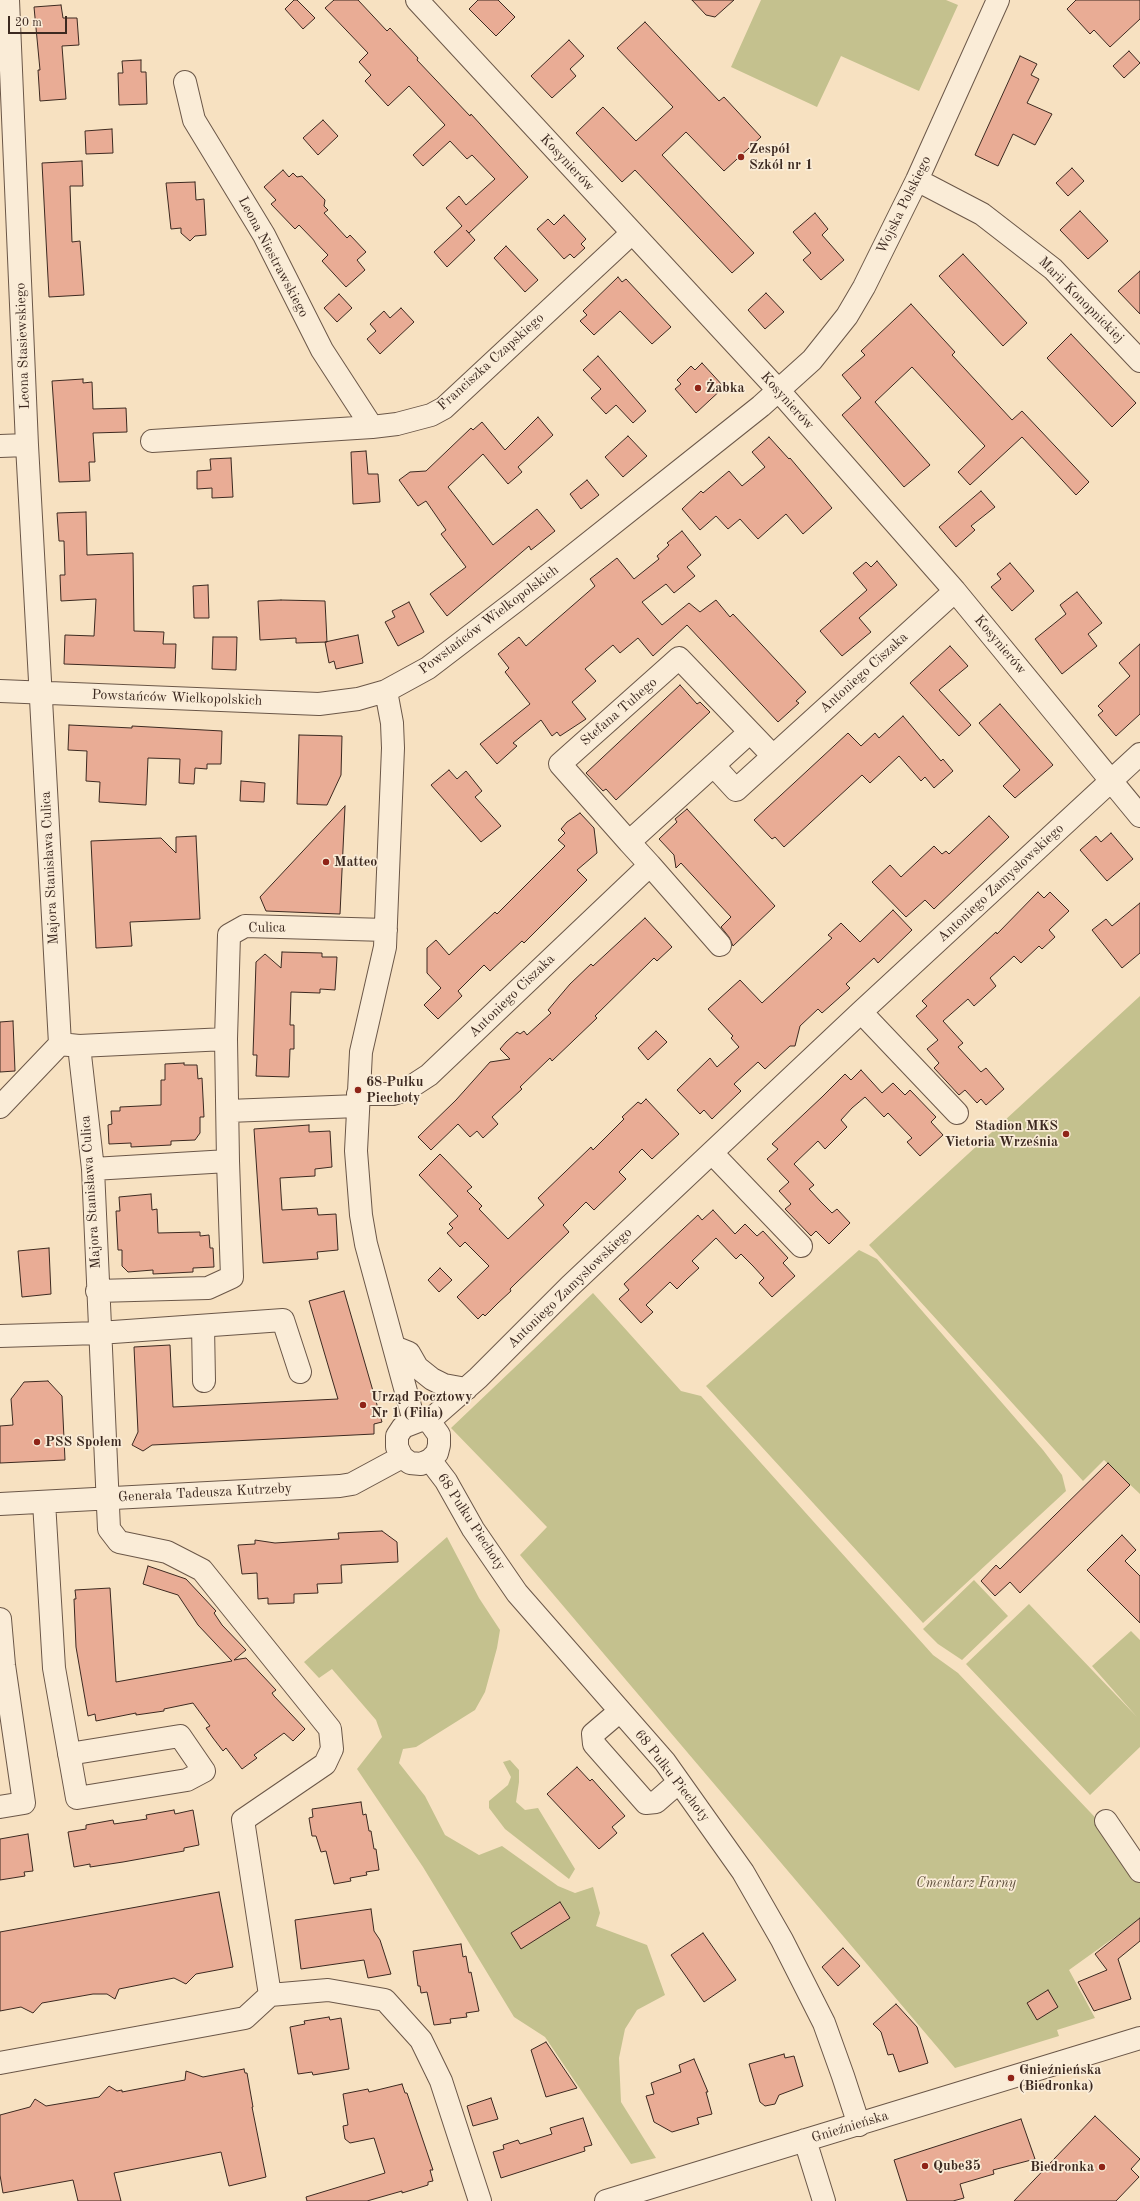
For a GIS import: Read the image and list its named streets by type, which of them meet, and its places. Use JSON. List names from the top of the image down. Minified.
{"streets":{"street":["Kosynierów","Wojska Polskiego","Leona Niestrawskiego","Marii Konopnickiej","Leona Stasiewskiego","Franciszka Czapskiego","Powstańców Wielkopolskich","Antoniego Ciszaka","Stefana Tuhego","Majora Stanisława Culica","Antoniego Zamysłowskiego","Culica","Generała Tadeusza Kutrzeby","68 Pułku Piechoty","Gnieźnieńska"]},"crossings":[["Kosynierów","Wojska Polskiego"],["Kosynierów","Franciszka Czapskiego"],["Kosynierów","Powstańców Wielkopolskich"],["Kosynierów","Antoniego Ciszaka"],["Kosynierów","Antoniego Zamysłowskiego"],["Wojska Polskiego","Marii Konopnickiej"],["Wojska Polskiego","Powstańców Wielkopolskich"],["Leona Niestrawskiego","Franciszka Czapskiego"],["Leona Stasiewskiego","Powstańców Wielkopolskich"],["Leona Stasiewskiego","Majora Stanisława Culica"],["Powstańców Wielkopolskich","Majora Stanisława Culica"],["Powstańców Wielkopolskich","68 Pułku Piechoty"],["Antoniego Ciszaka","68 Pułku Piechoty"],["Majora Stanisława Culica","Generała Tadeusza Kutrzeby"],["Antoniego Zamysłowskiego","Generała Tadeusza Kutrzeby"],["Antoniego Zamysłowskiego","68 Pułku Piechoty"],["Culica","68 Pułku Piechoty"],["Generała Tadeusza Kutrzeby","68 Pułku Piechoty"],["68 Pułku Piechoty","Gnieźnieńska"]],"parks":["Cmentarz Farny"],"places":["Zespół Szkół nr 1","Żabka","Matteo","68 Pułku Piechoty","Stadion MKS Victoria Września","Urząd Pocztowy Nr 1 (Filia)","PSS Społem","Gnieźnieńska (Biedronka)","Qube35","Biedronka"],"scale_bar":"20 m"}
